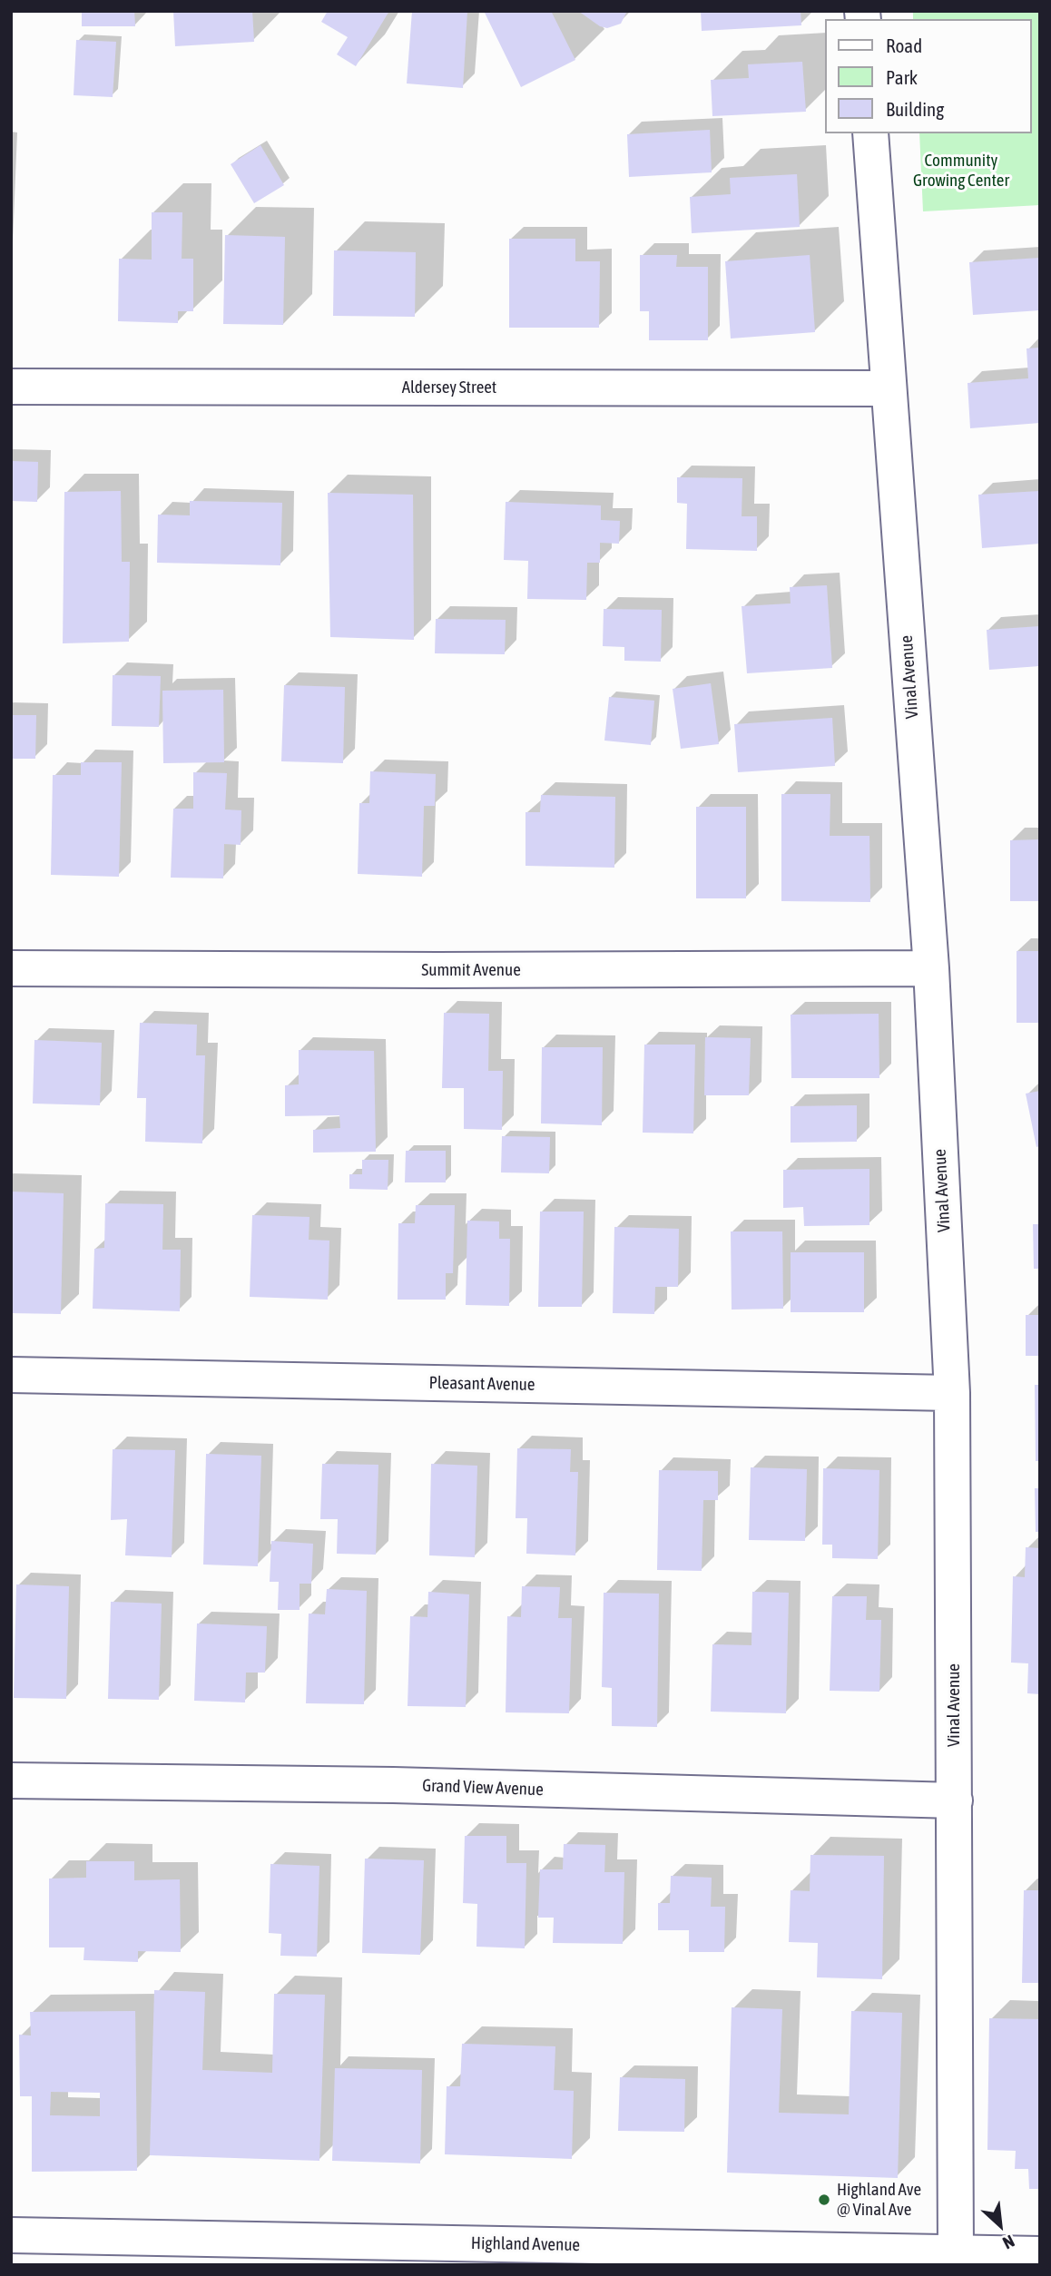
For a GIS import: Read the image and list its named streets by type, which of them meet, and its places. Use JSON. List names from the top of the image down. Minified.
{"streets":{"street":["Aldersey Street","Vinal Avenue","Summit Avenue","Pleasant Avenue","Grand View Avenue","Highland Avenue"]},"crossings":[["Aldersey Street","Vinal Avenue"],["Vinal Avenue","Summit Avenue"],["Vinal Avenue","Pleasant Avenue"],["Vinal Avenue","Grand View Avenue"],["Vinal Avenue","Highland Avenue"]],"parks":["Community Growing Center"],"places":["Highland Ave @ Vinal Ave"],"legend":["Road","Park","Building"],"north":"bottom right"}
